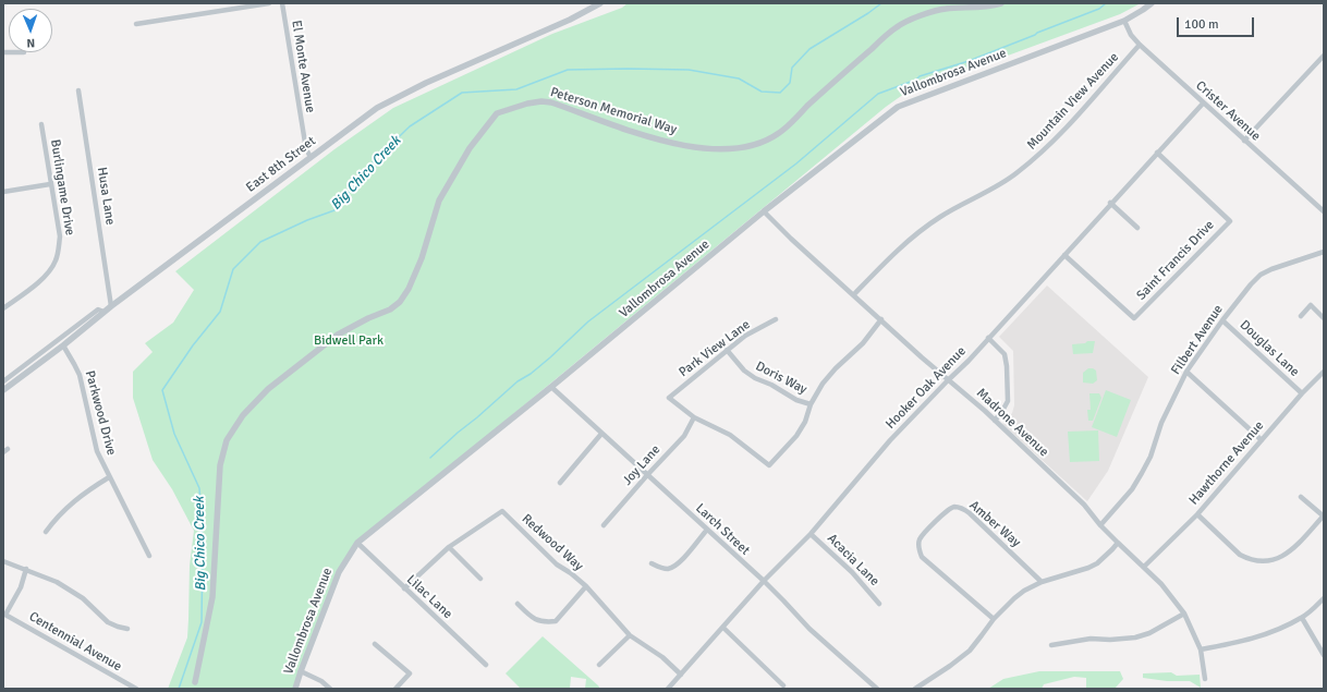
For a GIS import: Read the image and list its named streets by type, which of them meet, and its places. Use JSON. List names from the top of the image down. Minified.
{"streets":{"street":["El Monte Avenue","Vallombrosa Avenue","Mountain View Avenue","Peterson Memorial Way","Crister Avenue","East 8th Street","Burlingame Drive","Husa Lane","Saint Francis Drive","Filbert Avenue","Park View Lane","Douglas Lane","Doris Way","Hooker Oak Avenue","Parkwood Drive","Madrone Avenue","Hawthorne Avenue","Joy Lane","Amber Way","Larch Street","Redwood Way","Acacia Lane","Lilac Lane","Centennial Avenue"]},"crossings":[["El Monte Avenue","East 8th Street"],["Vallombrosa Avenue","Crister Avenue"],["Vallombrosa Avenue","Madrone Avenue"],["Vallombrosa Avenue","Larch Street"],["Vallombrosa Avenue","Lilac Lane"],["Mountain View Avenue","Crister Avenue"],["Mountain View Avenue","Madrone Avenue"],["Crister Avenue","Hooker Oak Avenue"],["East 8th Street","Husa Lane"],["East 8th Street","Parkwood Drive"],["Saint Francis Drive","Hooker Oak Avenue"],["Filbert Avenue","Douglas Lane"],["Filbert Avenue","Madrone Avenue"],["Park View Lane","Doris Way"],["Park View Lane","Joy Lane"],["Douglas Lane","Hawthorne Avenue"],["Hooker Oak Avenue","Madrone Avenue"],["Hooker Oak Avenue","Larch Street"],["Hooker Oak Avenue","Redwood Way"],["Hooker Oak Avenue","Acacia Lane"],["Madrone Avenue","Hawthorne Avenue"],["Joy Lane","Larch Street"],["Redwood Way","Lilac Lane"]],"water":["Big Chico Creek"],"parks":["Bidwell Park"],"scale_bar":"100 m","north":"bottom"}
